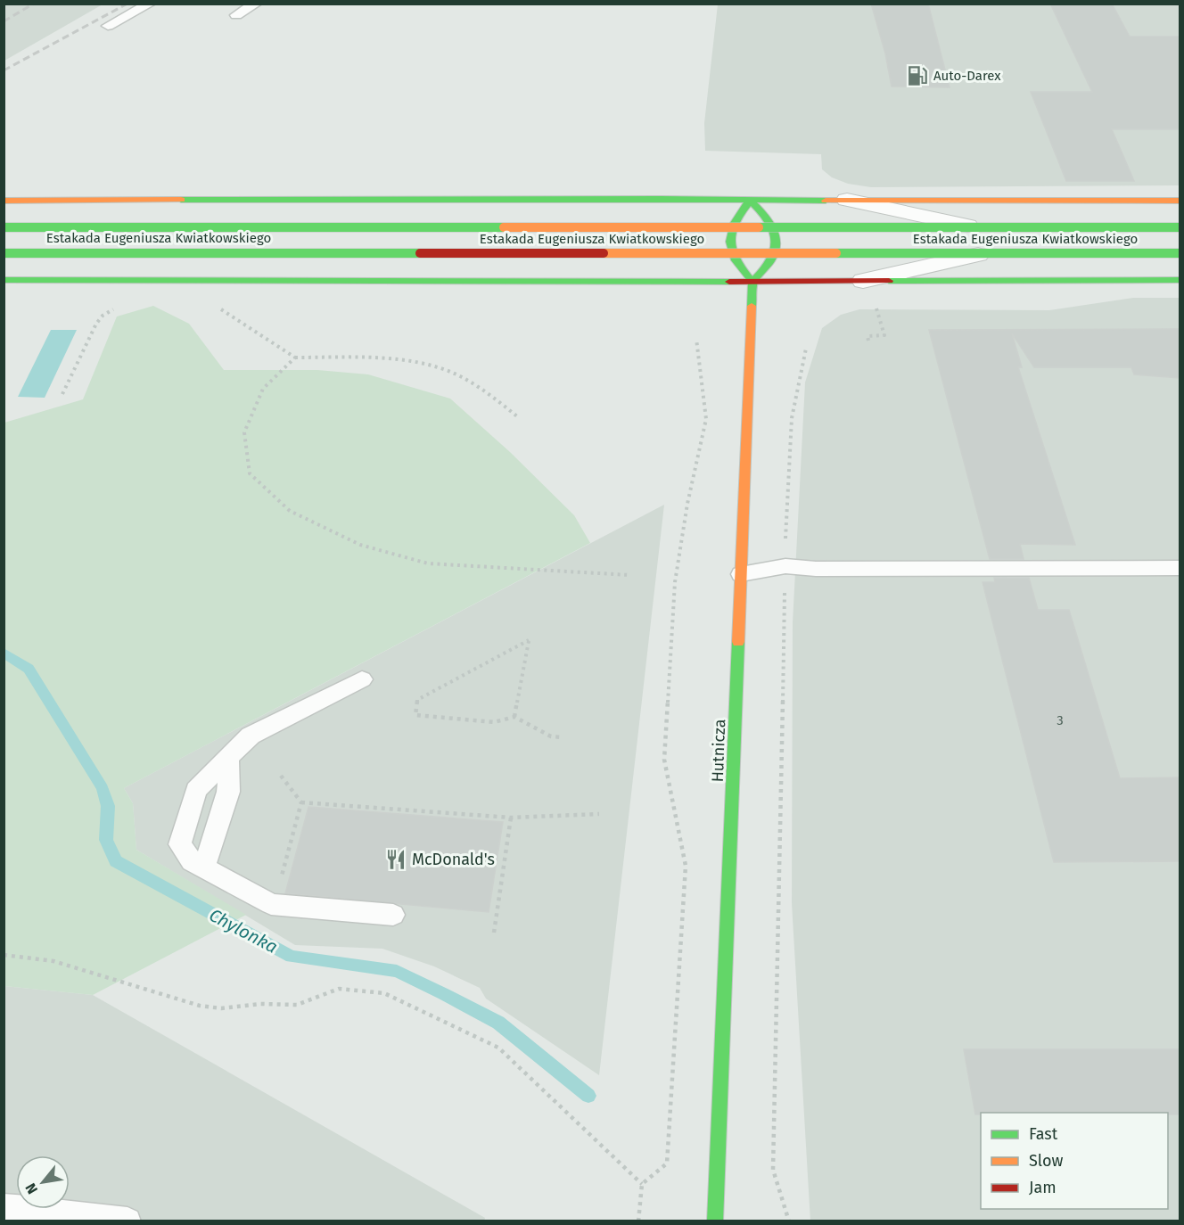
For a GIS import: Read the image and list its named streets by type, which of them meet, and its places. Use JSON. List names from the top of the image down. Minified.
{"streets":{"main road":["Estakada Eugeniusza Kwiatkowskiego","Hutnicza"]},"water":["Chylonka"],"places":{"fuel station":["Auto-Darex"],"restaurant":["McDonald's"]},"house_numbers":["3"],"legend":["Fast","Slow","Jam"],"north":"bottom left"}
